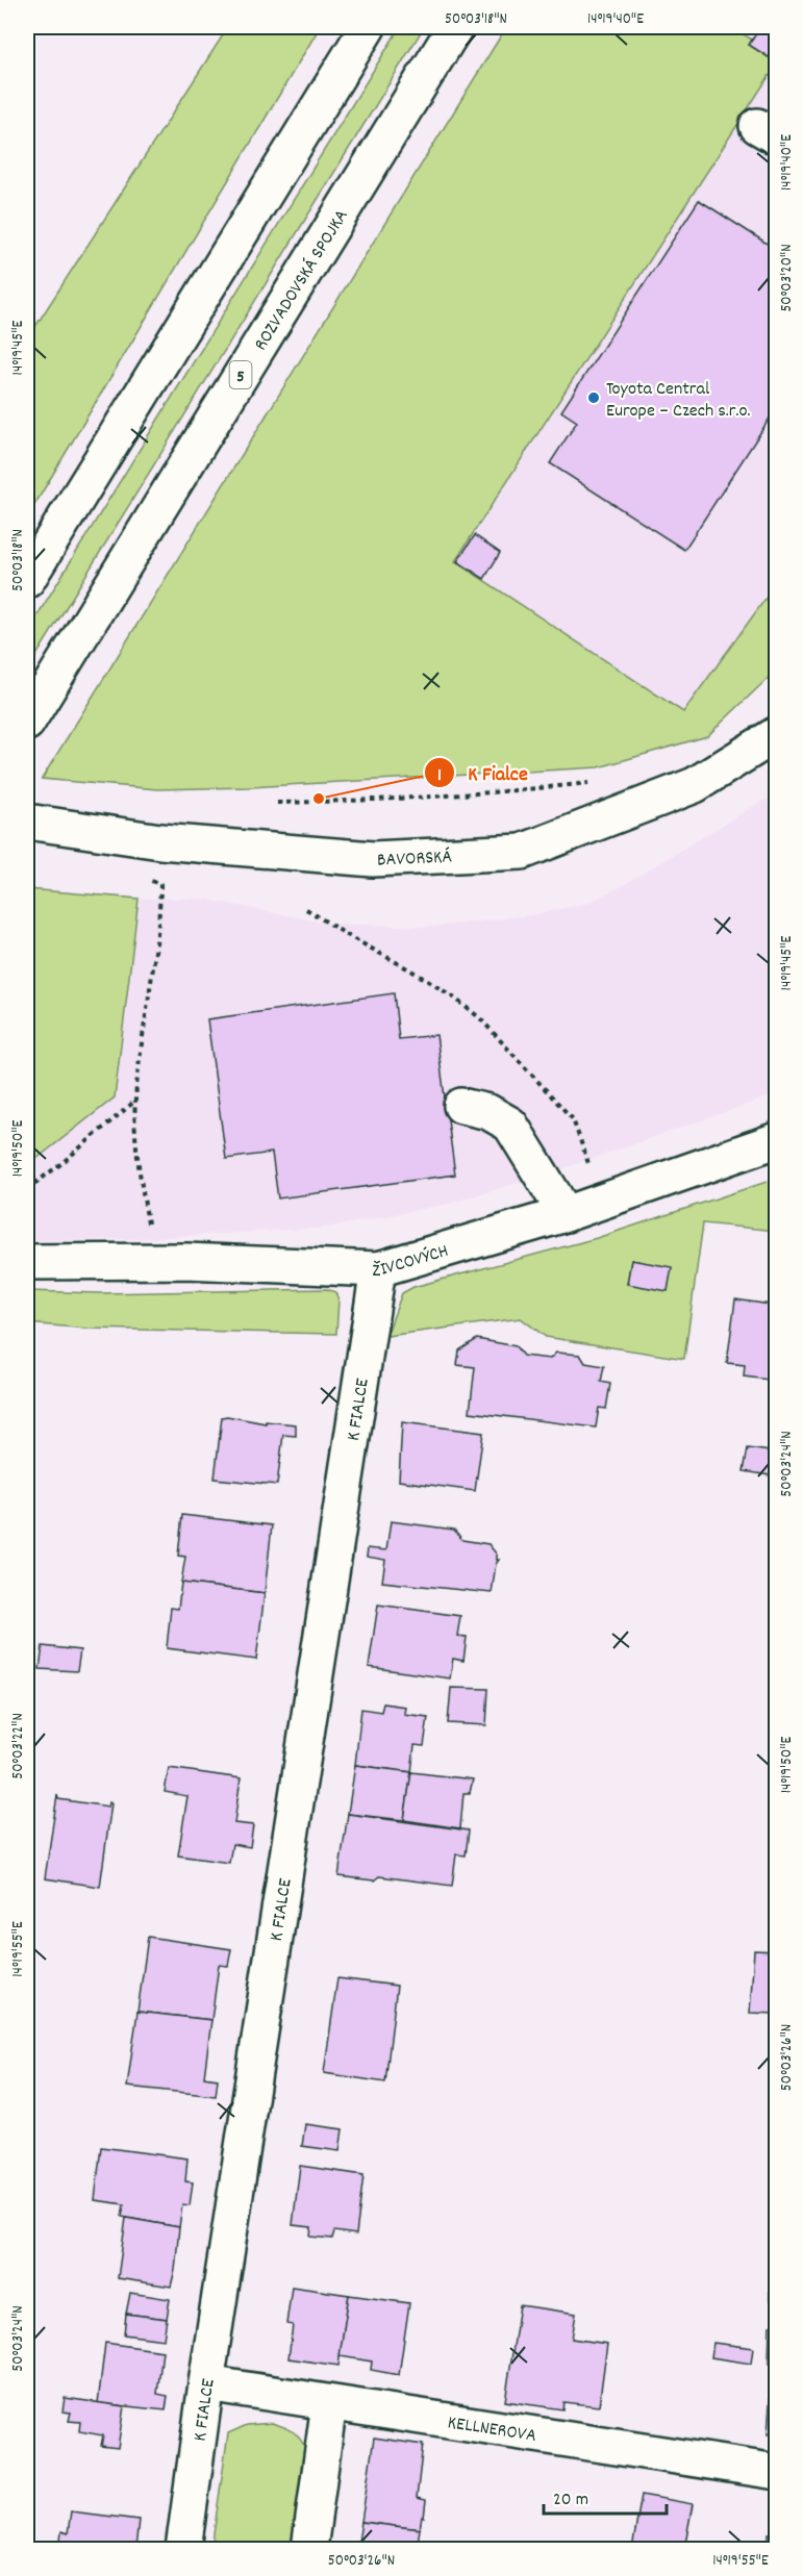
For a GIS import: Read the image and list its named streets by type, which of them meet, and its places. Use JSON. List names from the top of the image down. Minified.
{"streets":{"main road":["ROZVADOVSKÁ SPOJKA","5","BAVORSKÁ","ŽIVCOVÝCH","K FIALCE","KELLNEROVA"]},"crossings":[["ŽIVCOVÝCH","K FIALCE"],["K FIALCE","KELLNEROVA"]],"places":["Toyota Central Europe – Czech s.r.o.","K Fialce"],"scale_bar":"20 m","coordinates":["50°03'18\"N","14°19'40\"E","50°03'20\"N","14°19'45\"E","14°19'50\"E","50°03'24\"N","50°03'22\"N","14°19'55\"E","50°03'26\"N"]}
